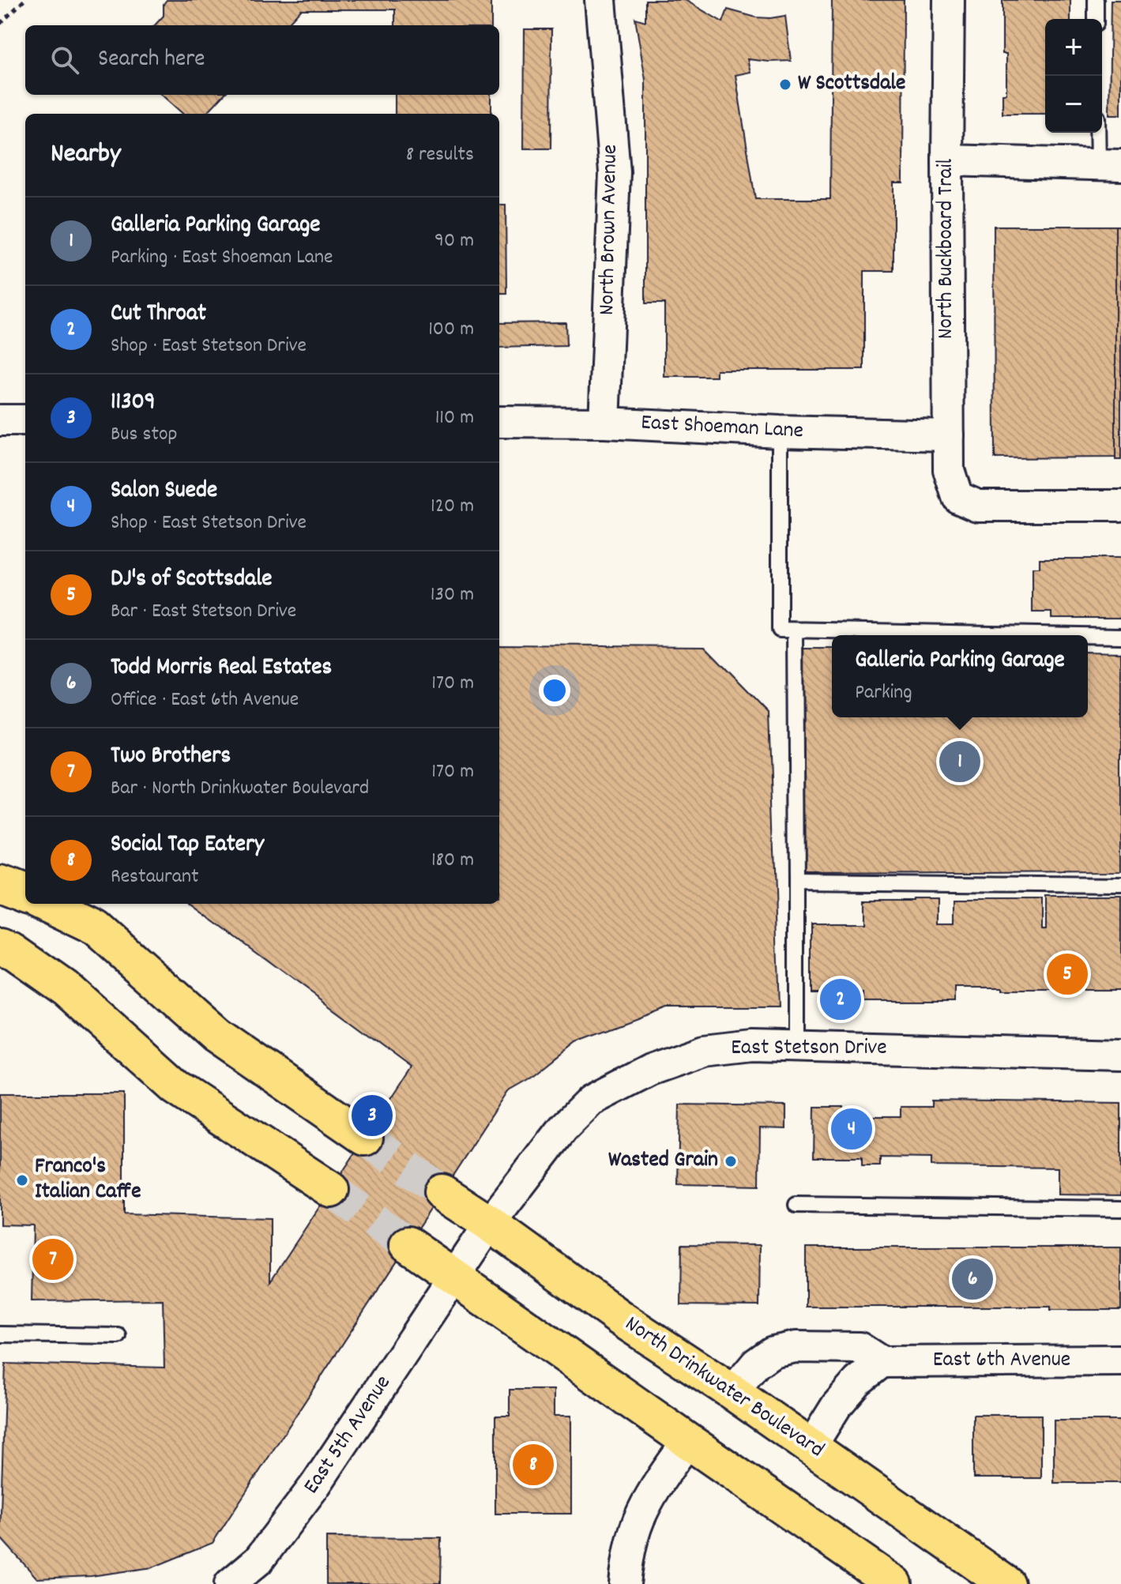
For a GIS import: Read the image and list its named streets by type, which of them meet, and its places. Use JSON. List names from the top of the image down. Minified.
{"streets":{"main road":["North Drinkwater Boulevard"],"street":["North Brown Avenue","North Buckboard Trail","East Shoeman Lane","East Stetson Drive","East 6th Avenue","East 5th Avenue"]},"crossings":[["North Brown Avenue","East Shoeman Lane"],["North Buckboard Trail","East Shoeman Lane"],["East Stetson Drive","North Drinkwater Boulevard"],["East Stetson Drive","East 5th Avenue"],["East 6th Avenue","North Drinkwater Boulevard"]],"places":["W Scottsdale","Wasted Grain","Franco's Italian Caffe"],"page":{"map_buttons":["+","−"],"search":"Search here","heading":["Nearby","8 results"],"list":[{"mark":"1","name":"Galleria Parking Garage","note":"Parking · East Shoeman Lane","value":"90 m"},{"mark":"2","name":"Cut Throat","note":"Shop · East Stetson Drive","value":"100 m"},{"mark":"3","name":"11309","note":"Bus stop","value":"110 m"},{"mark":"4","name":"Salon Suede","note":"Shop · East Stetson Drive","value":"120 m"},{"mark":"5","name":"DJ's of Scottsdale","note":"Bar · East Stetson Drive","value":"130 m"},{"mark":"6","name":"Todd Morris Real Estates","note":"Office · East 6th Avenue","value":"170 m"},{"mark":"7","name":"Two Brothers","note":"Bar · North Drinkwater Boulevard","value":"170 m"},{"mark":"8","name":"Social Tap Eatery","note":"Restaurant","value":"180 m"}],"popup":["Galleria Parking Garage","Parking"],"pins":["1","5","2","3","4","7","6","8"]}}
